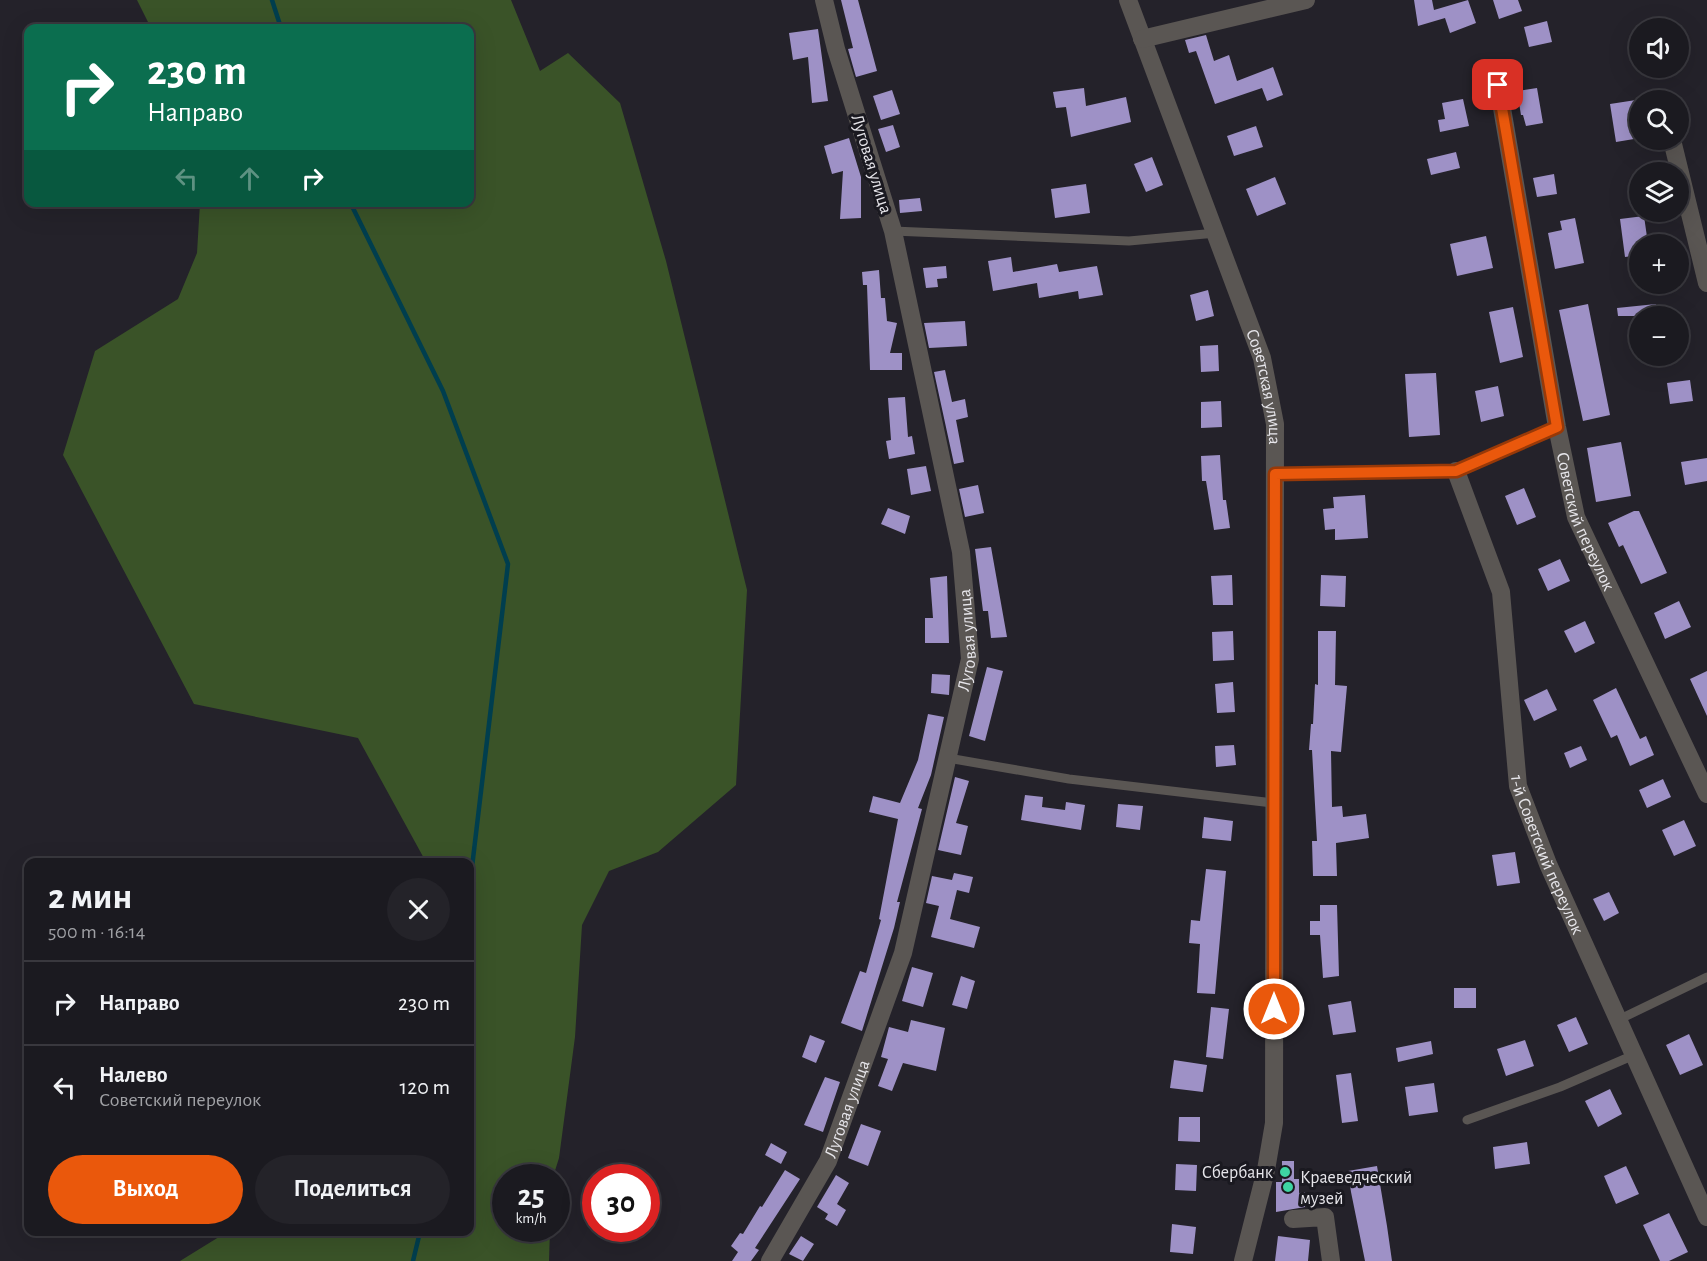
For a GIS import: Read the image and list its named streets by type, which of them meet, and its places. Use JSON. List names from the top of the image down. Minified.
{"streets":{"street":["Луговая улица","Советская улица","Советский переулок","1-й Советский переулок"]},"places":["Сбербанк","Краеведческий музей"],"page":{"map_buttons":["+","−"],"turn":["230 m","Направо"],"heading":["2 мин","500 m · 16:14"],"list":[{"name":"Направо","value":"230 m"},{"name":"Налево","note":"Советский переулок","value":"120 m"}],"buttons":["Выход","Поделиться"],"speed":"25 km/h","limit":"30"}}
